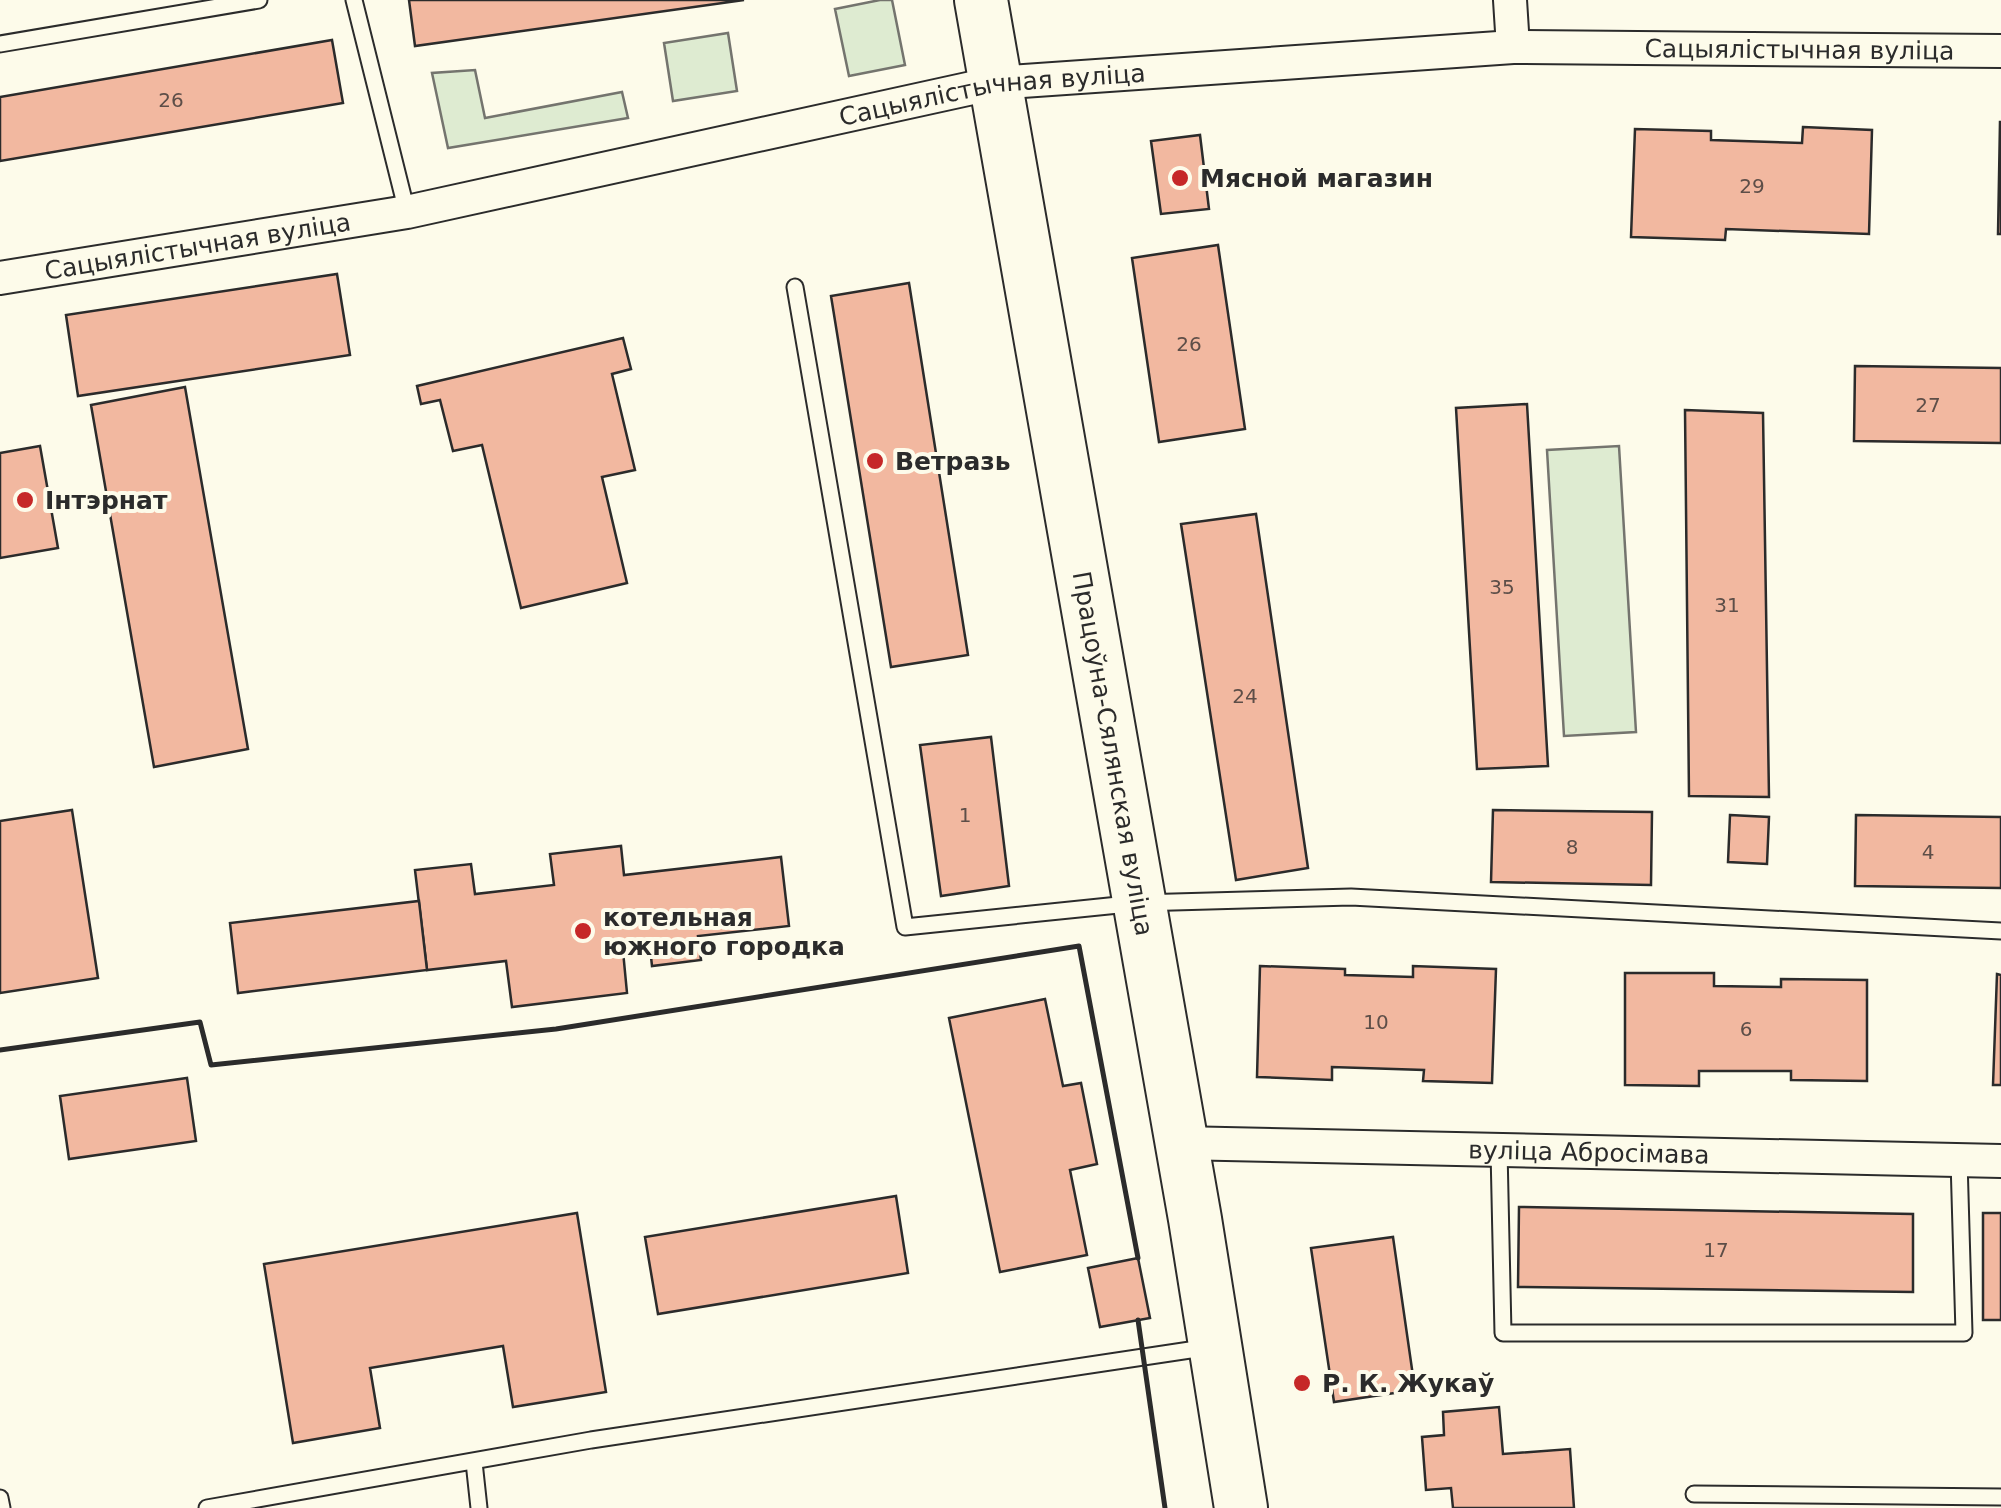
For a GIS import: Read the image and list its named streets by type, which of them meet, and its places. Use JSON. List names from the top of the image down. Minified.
{"streets":{"main road":["Працоўна-Сялянская вуліца"],"street":["Сацыялістычная вуліца","вуліца Абросімава"]},"crossings":[["Сацыялістычная вуліца","Працоўна-Сялянская вуліца"],["Працоўна-Сялянская вуліца","вуліца Абросімава"]],"places":["Мясной магазин","Ветразь","Інтэрнат","котельная южного городка","Р. К. Жукаў"],"house_numbers":["26","29","26","27","35","31","24","1","8","4","10","6","17"]}
